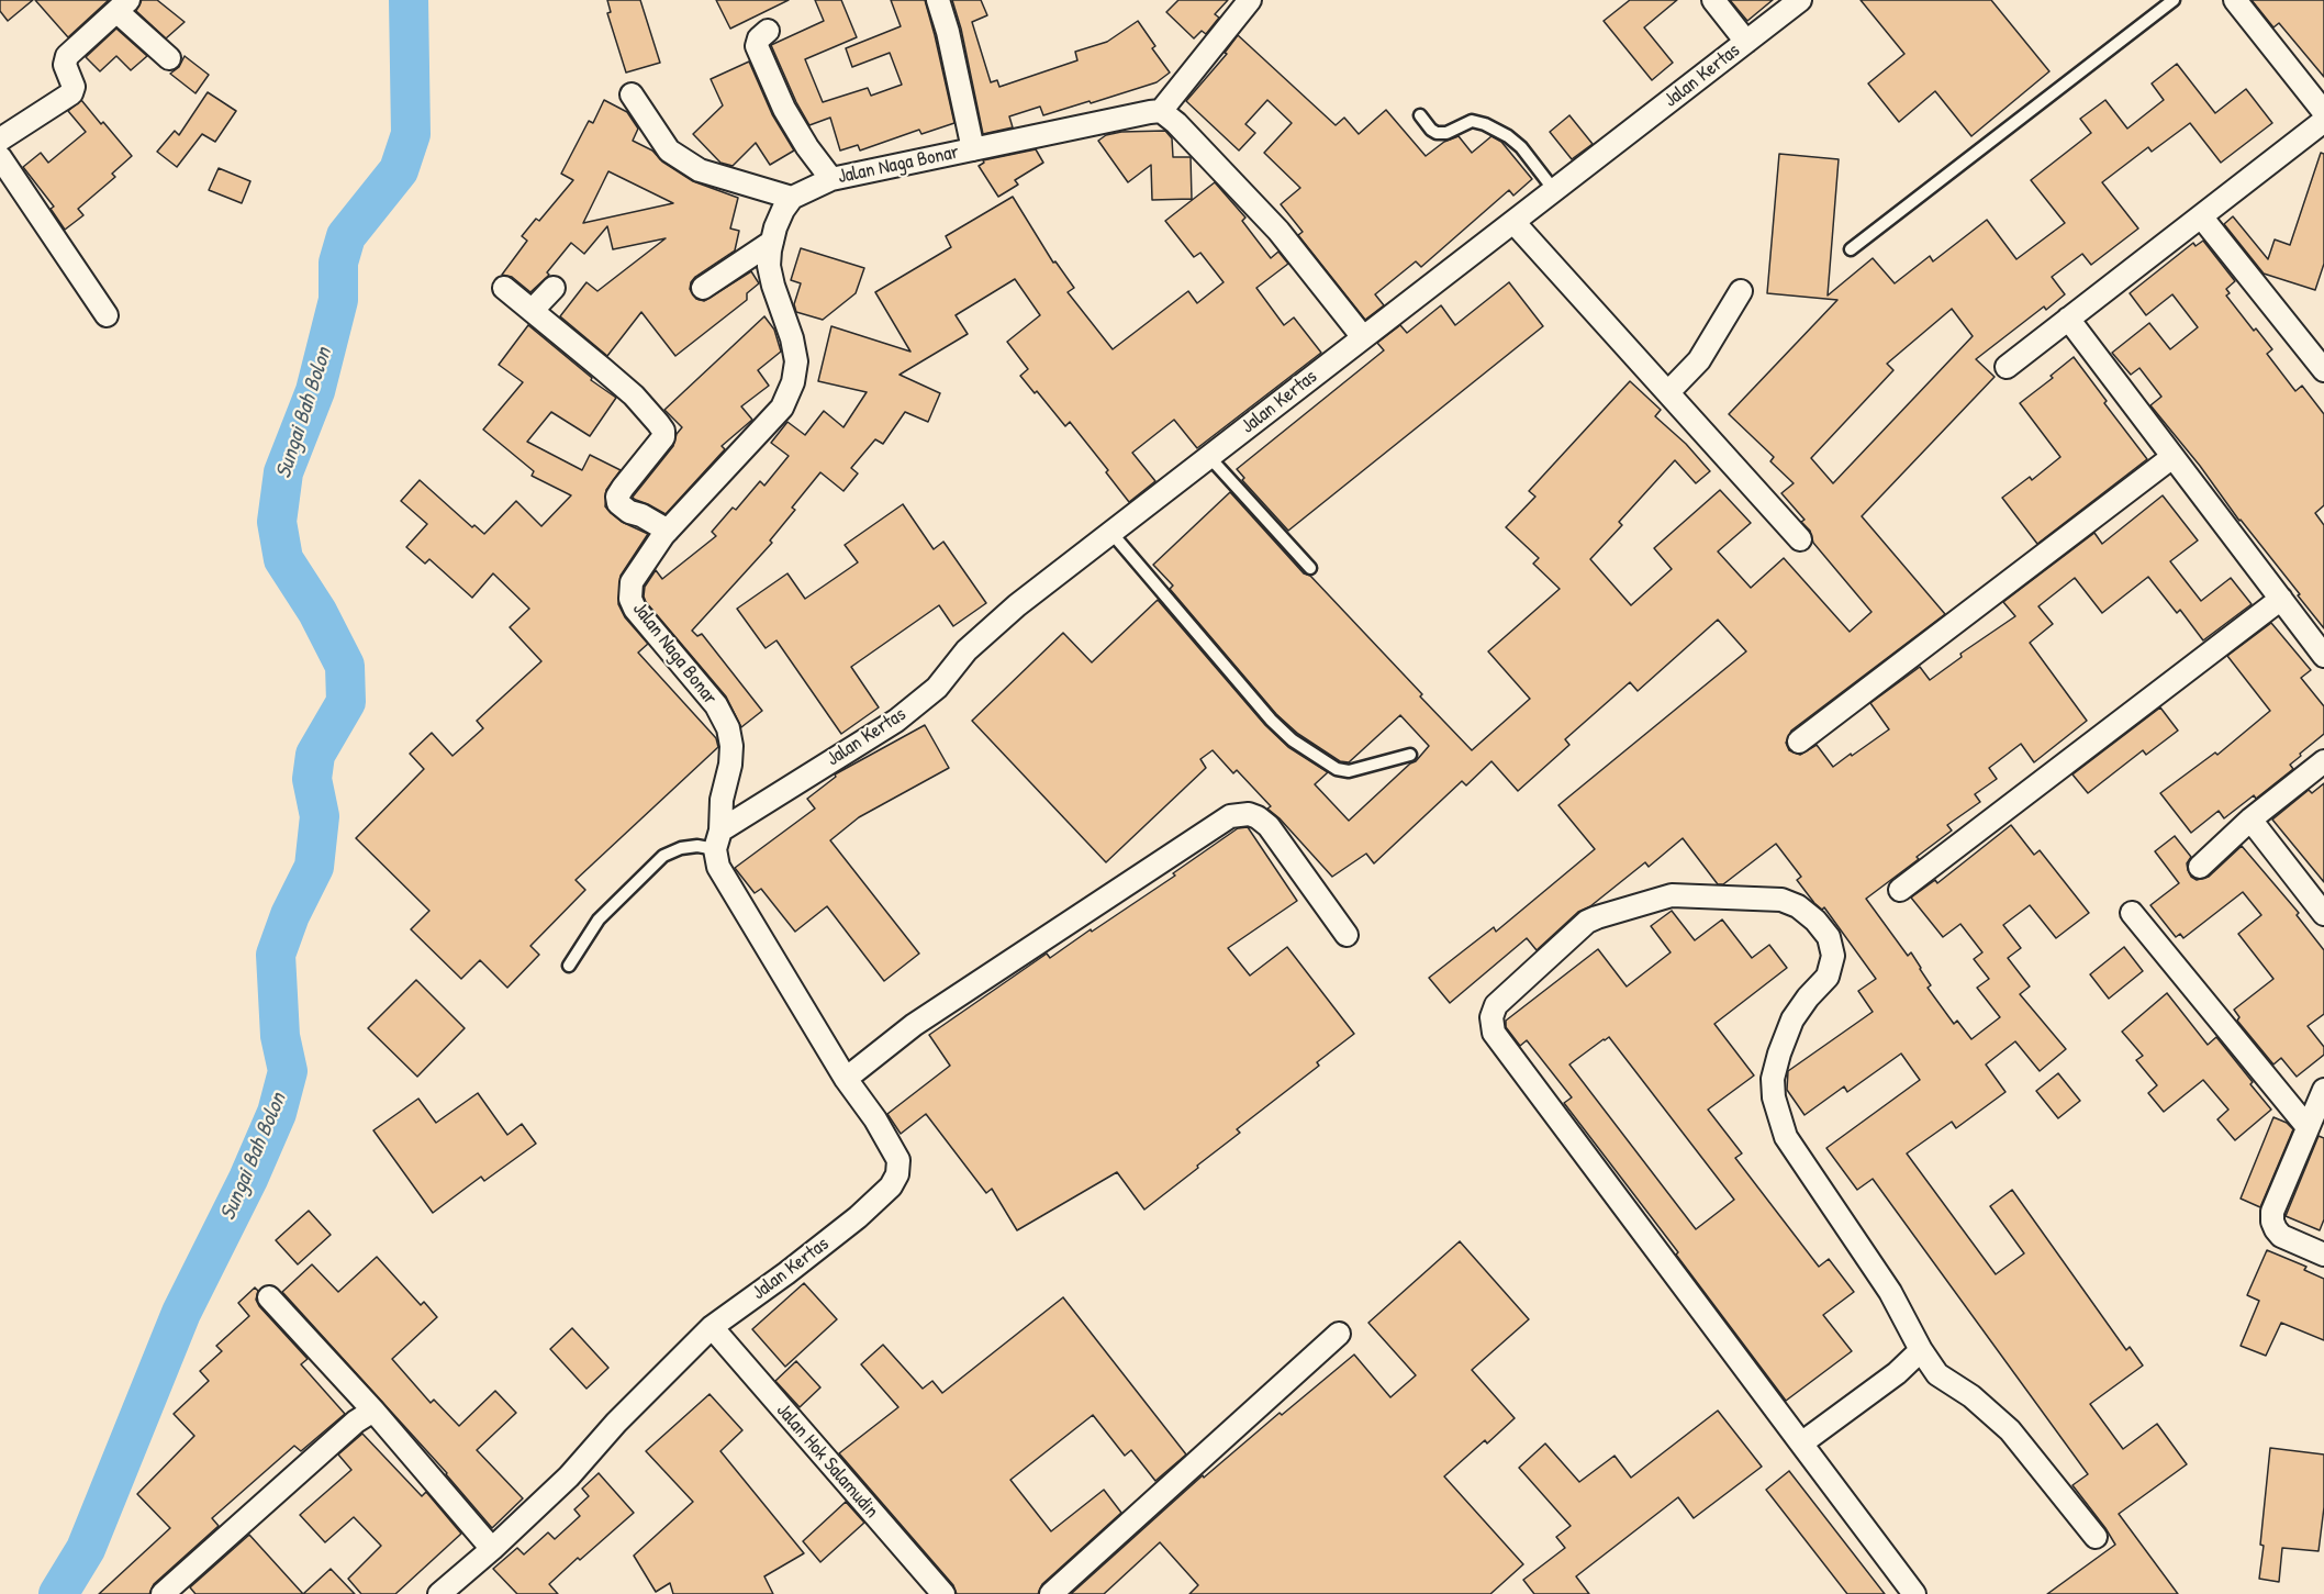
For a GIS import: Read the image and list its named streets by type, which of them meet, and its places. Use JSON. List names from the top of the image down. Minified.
{"streets":{"street":["Jalan Kertas","Jalan Naga Bonar","Jalan Hok Salamudin"]},"crossings":[["Jalan Kertas","Jalan Naga Bonar"],["Jalan Kertas","Jalan Hok Salamudin"]],"water":["Sungai Bah Bolon"]}
